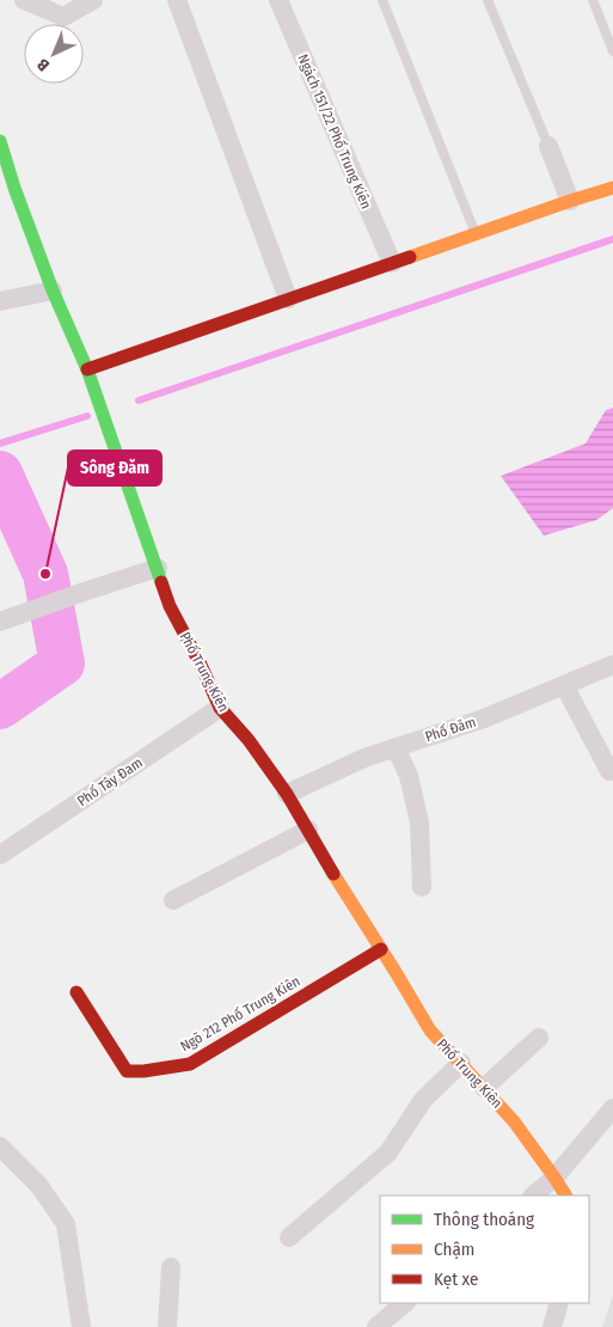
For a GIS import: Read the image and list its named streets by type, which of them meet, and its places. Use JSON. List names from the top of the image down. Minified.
{"streets":{"street":["Ngách 151/22 Phố Trung Kiên","Phố Trung Kiên","Phố Đăm","Phố Tây Đam","Ngõ 212 Phố Trung Kiên"]},"crossings":[["Phố Trung Kiên","Phố Đăm"],["Phố Trung Kiên","Phố Tây Đam"],["Phố Trung Kiên","Ngõ 212 Phố Trung Kiên"]],"places":["Sông Đăm"],"legend":["Thông thoáng","Chậm","Kẹt xe"],"north":"bottom left"}
